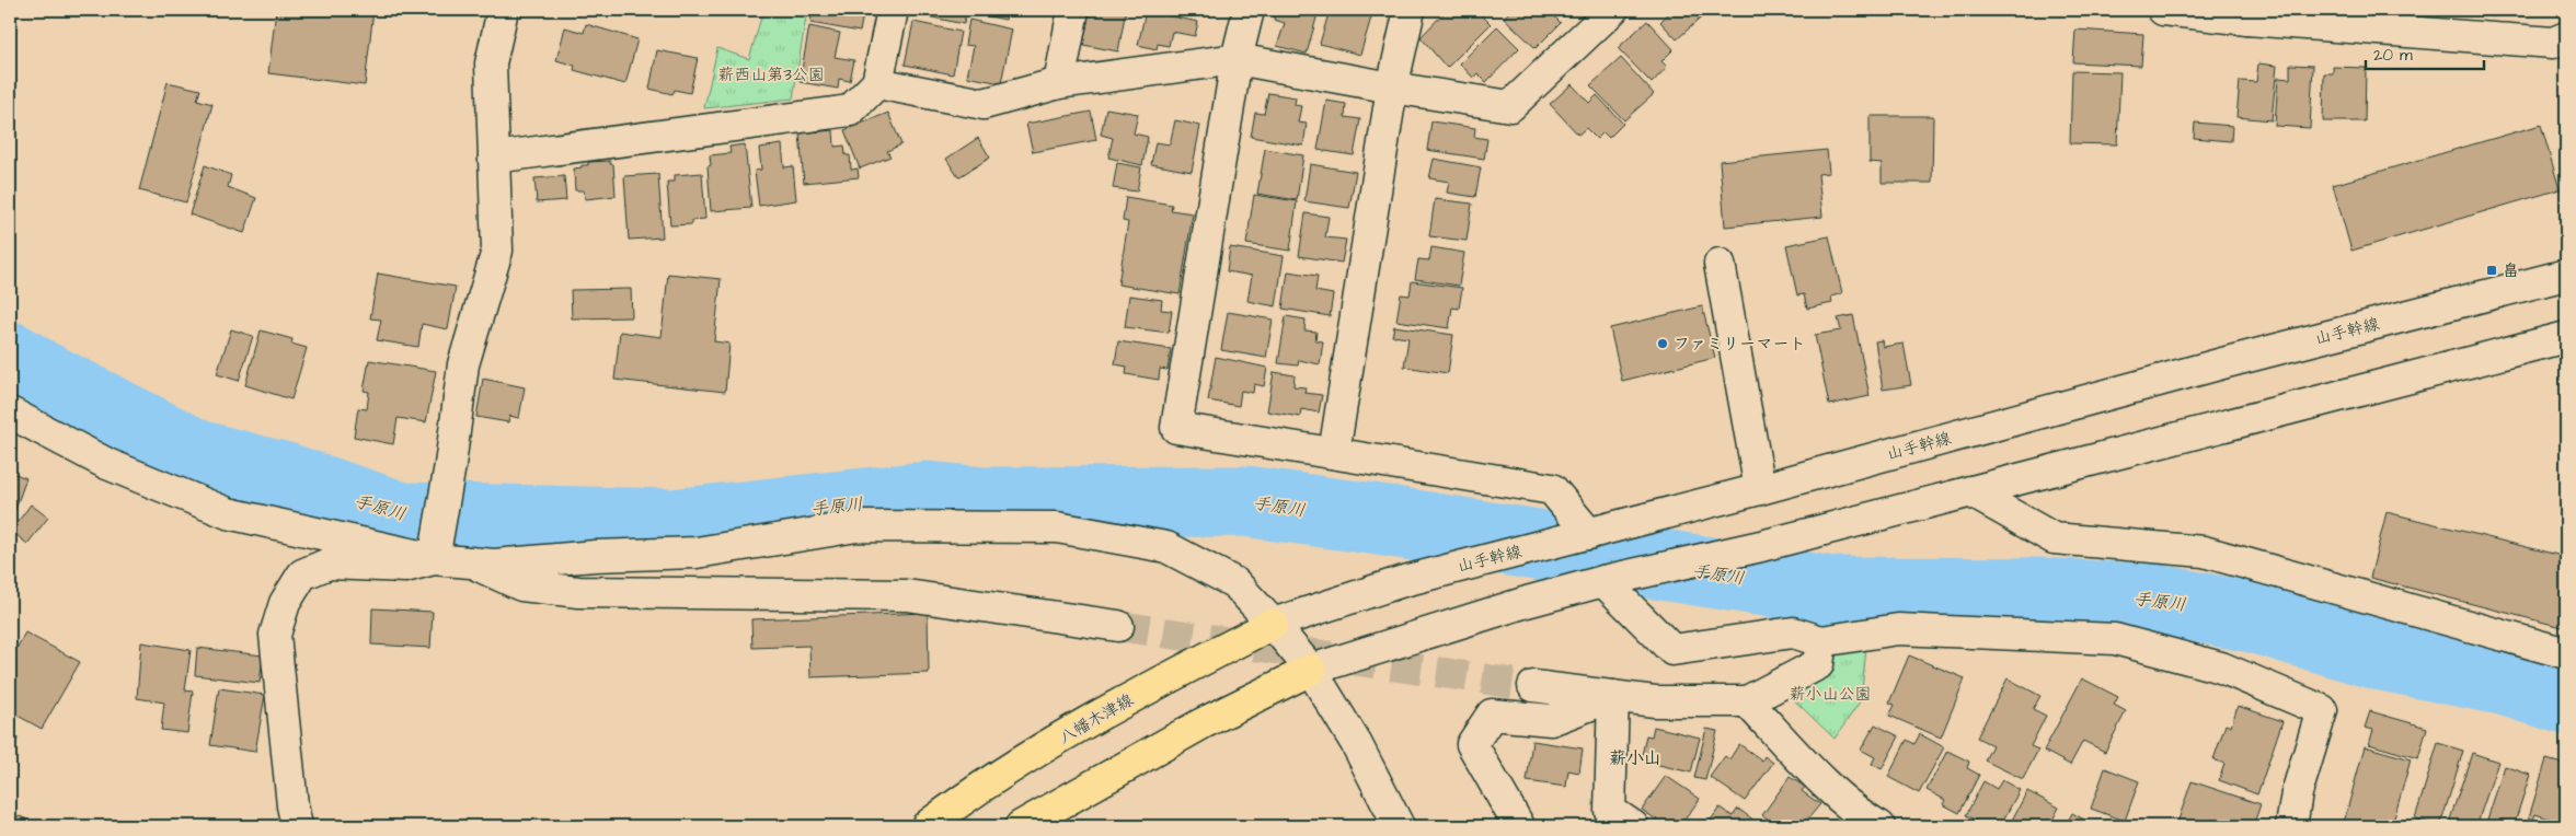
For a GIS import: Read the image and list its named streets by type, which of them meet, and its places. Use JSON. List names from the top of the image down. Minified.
{"streets":{"main road":["八幡木津線"],"street":["山手幹線"]},"crossings":[["山手幹線","八幡木津線"]],"districts":["薪小山"],"water":["手原川"],"parks":["薪西山第3公園","薪小山公園"],"places":{"transit":["畠"],"other":["ファミリーマート"]},"scale_bar":"20 m"}
